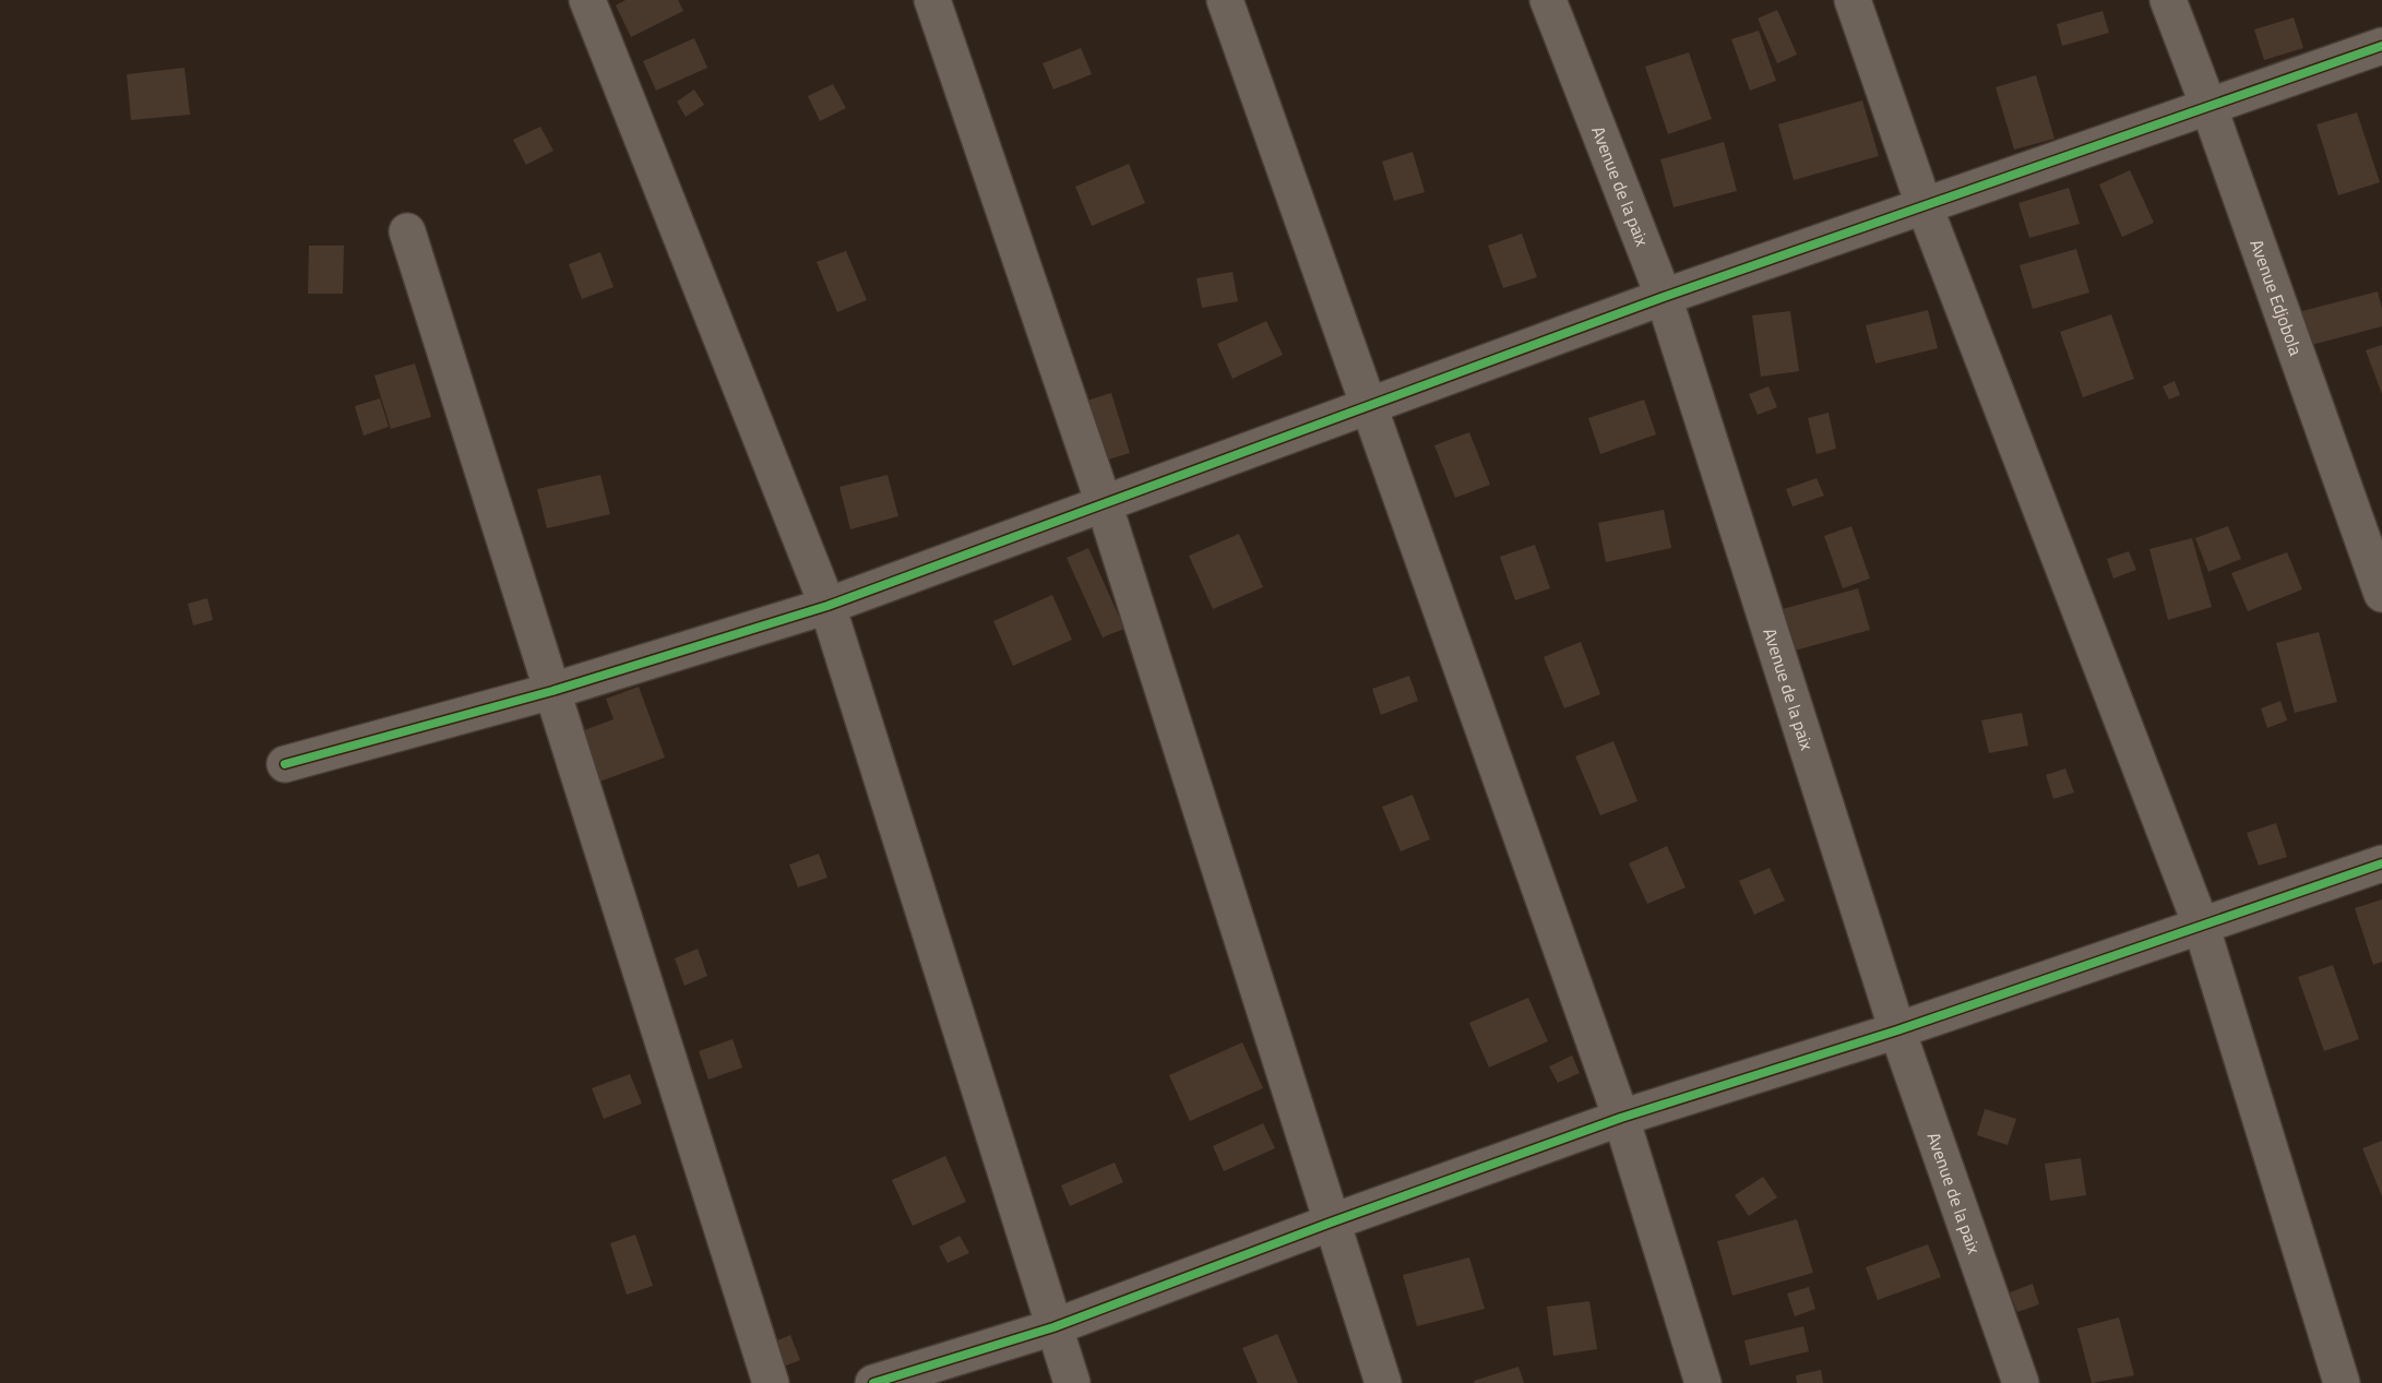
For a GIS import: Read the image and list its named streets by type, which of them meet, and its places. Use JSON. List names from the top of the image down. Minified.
{"streets":{"street":["Avenue de la paix","Avenue Edjobola"]}}
